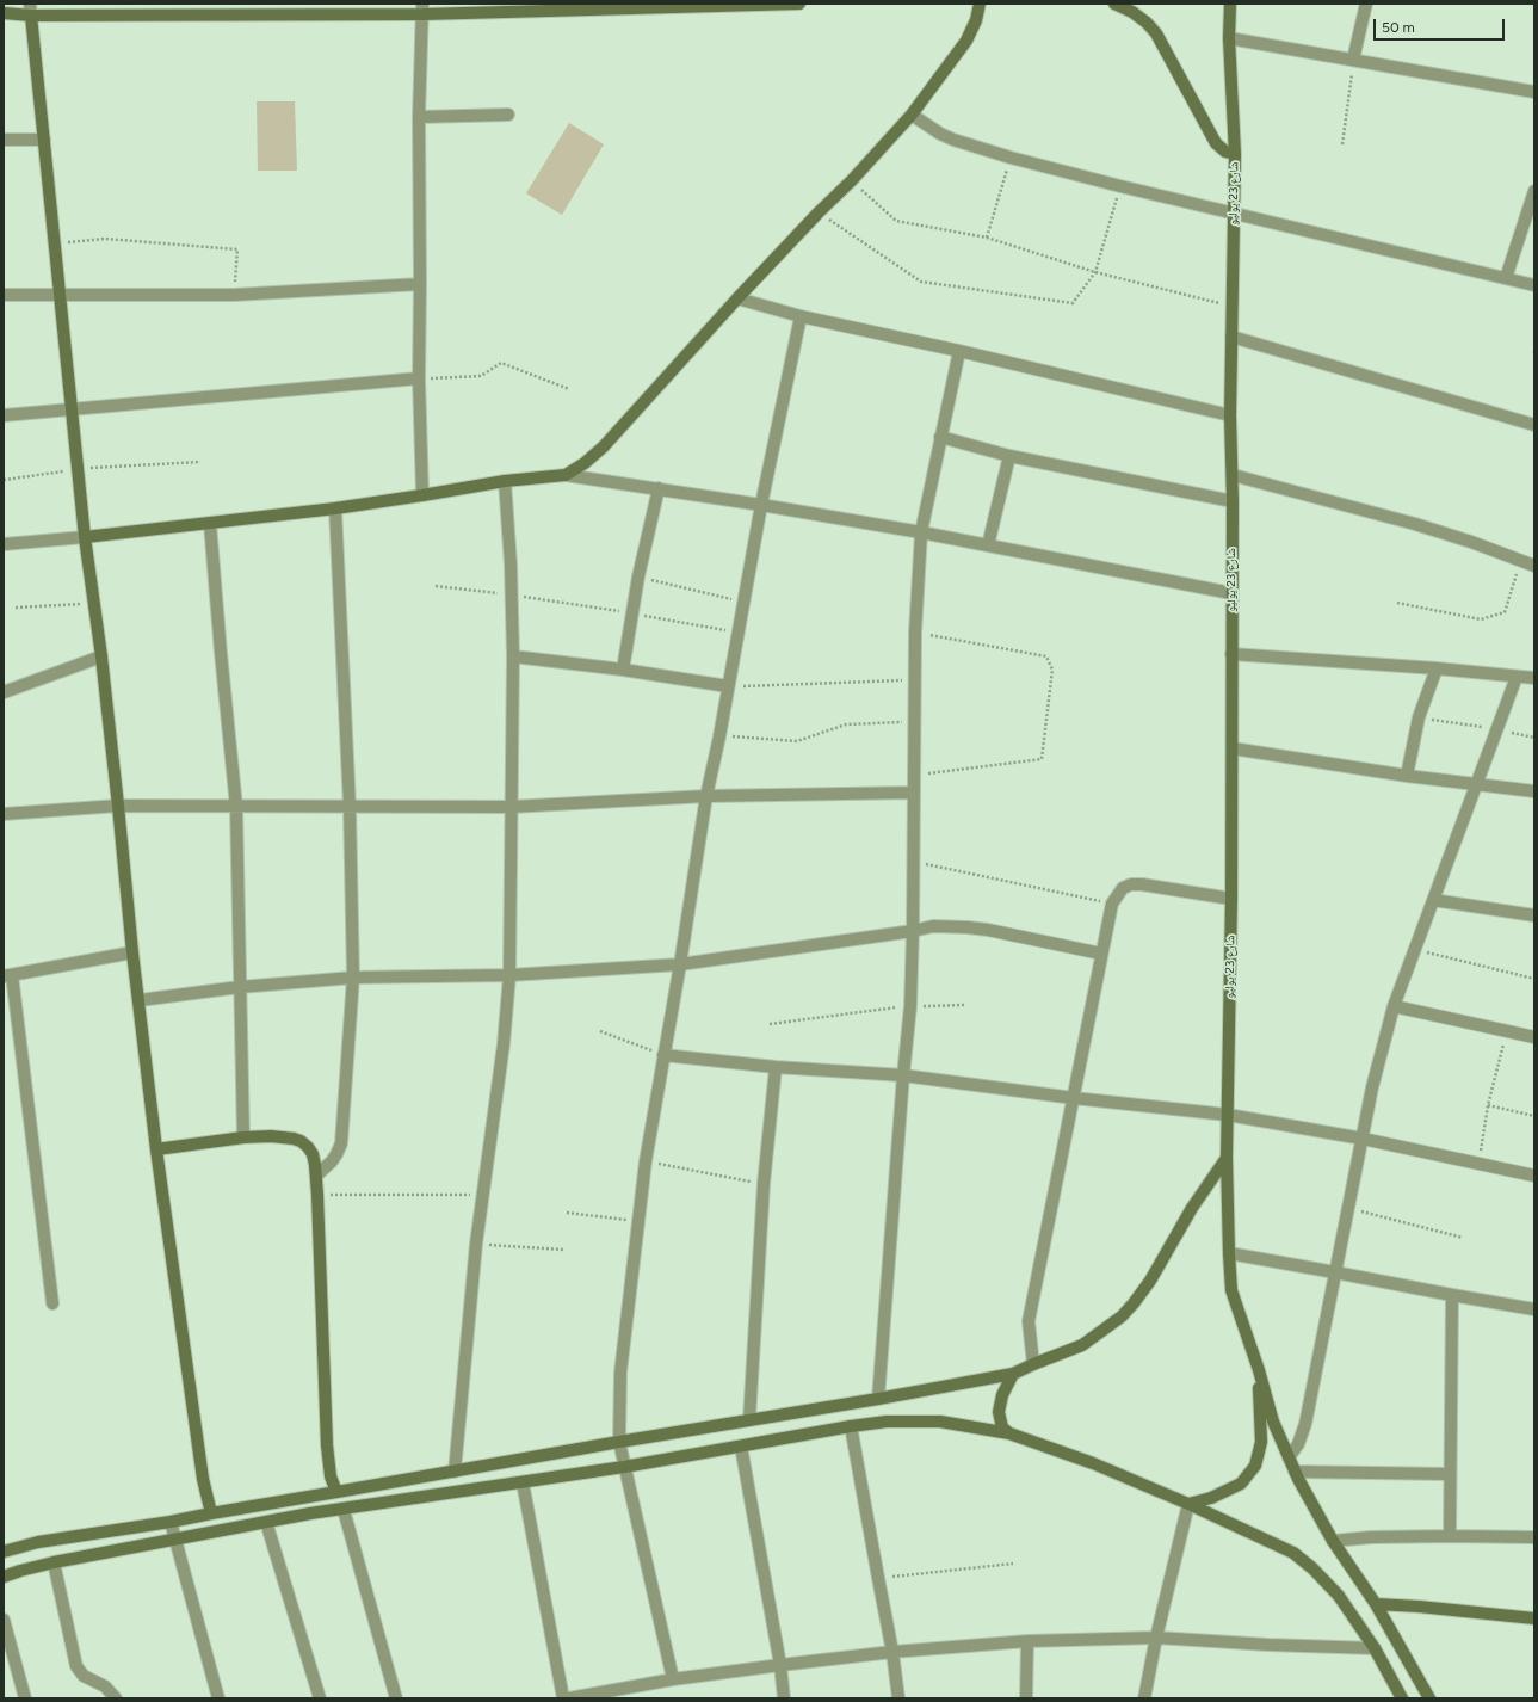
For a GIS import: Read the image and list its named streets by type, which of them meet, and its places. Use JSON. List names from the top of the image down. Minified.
{"streets":{"street":["شارع 23 يوليو"]},"scale_bar":"50 m"}
